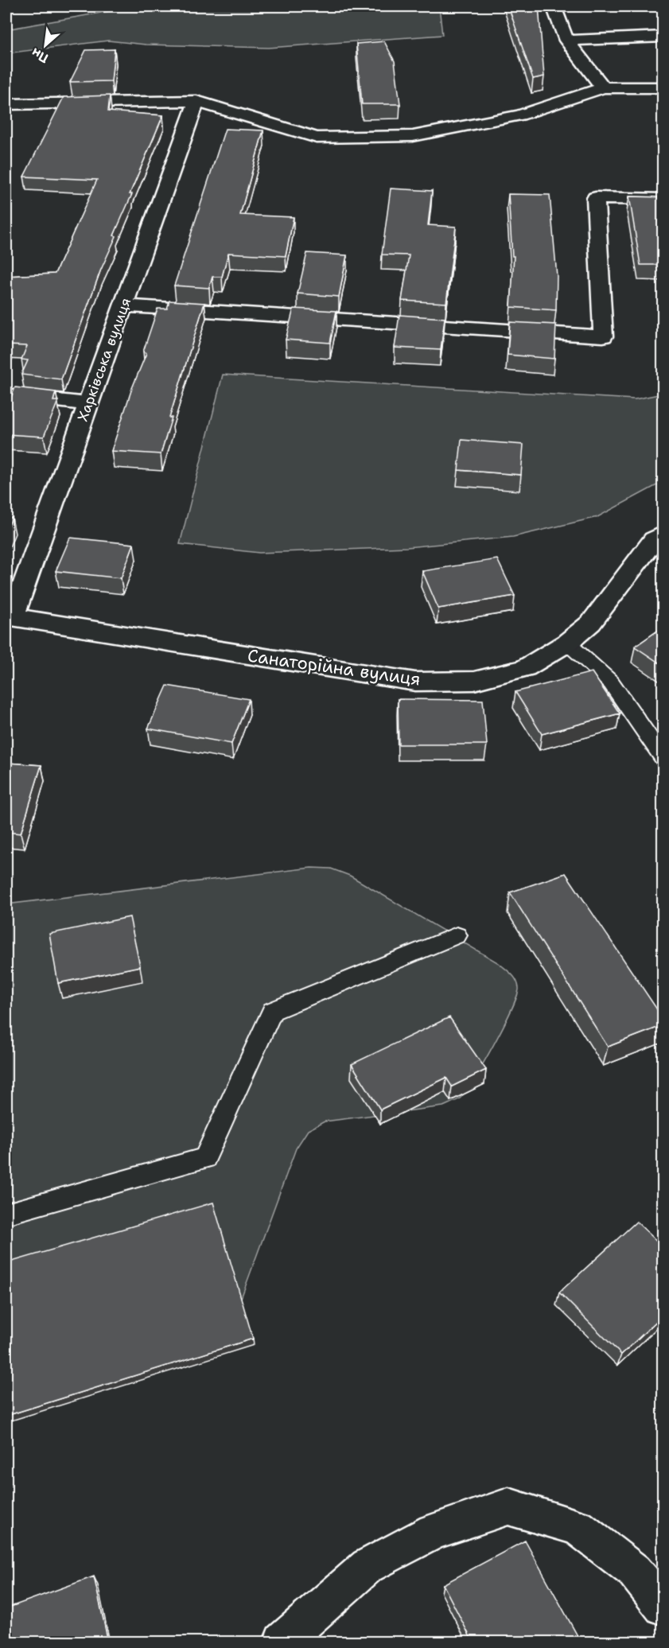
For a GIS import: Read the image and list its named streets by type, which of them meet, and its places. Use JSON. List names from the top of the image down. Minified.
{"streets":{"street":["Харківська вулиця","Санаторійна вулиця"]},"crossings":[["Харківська вулиця","Санаторійна вулиця"]],"north":"bottom left"}
